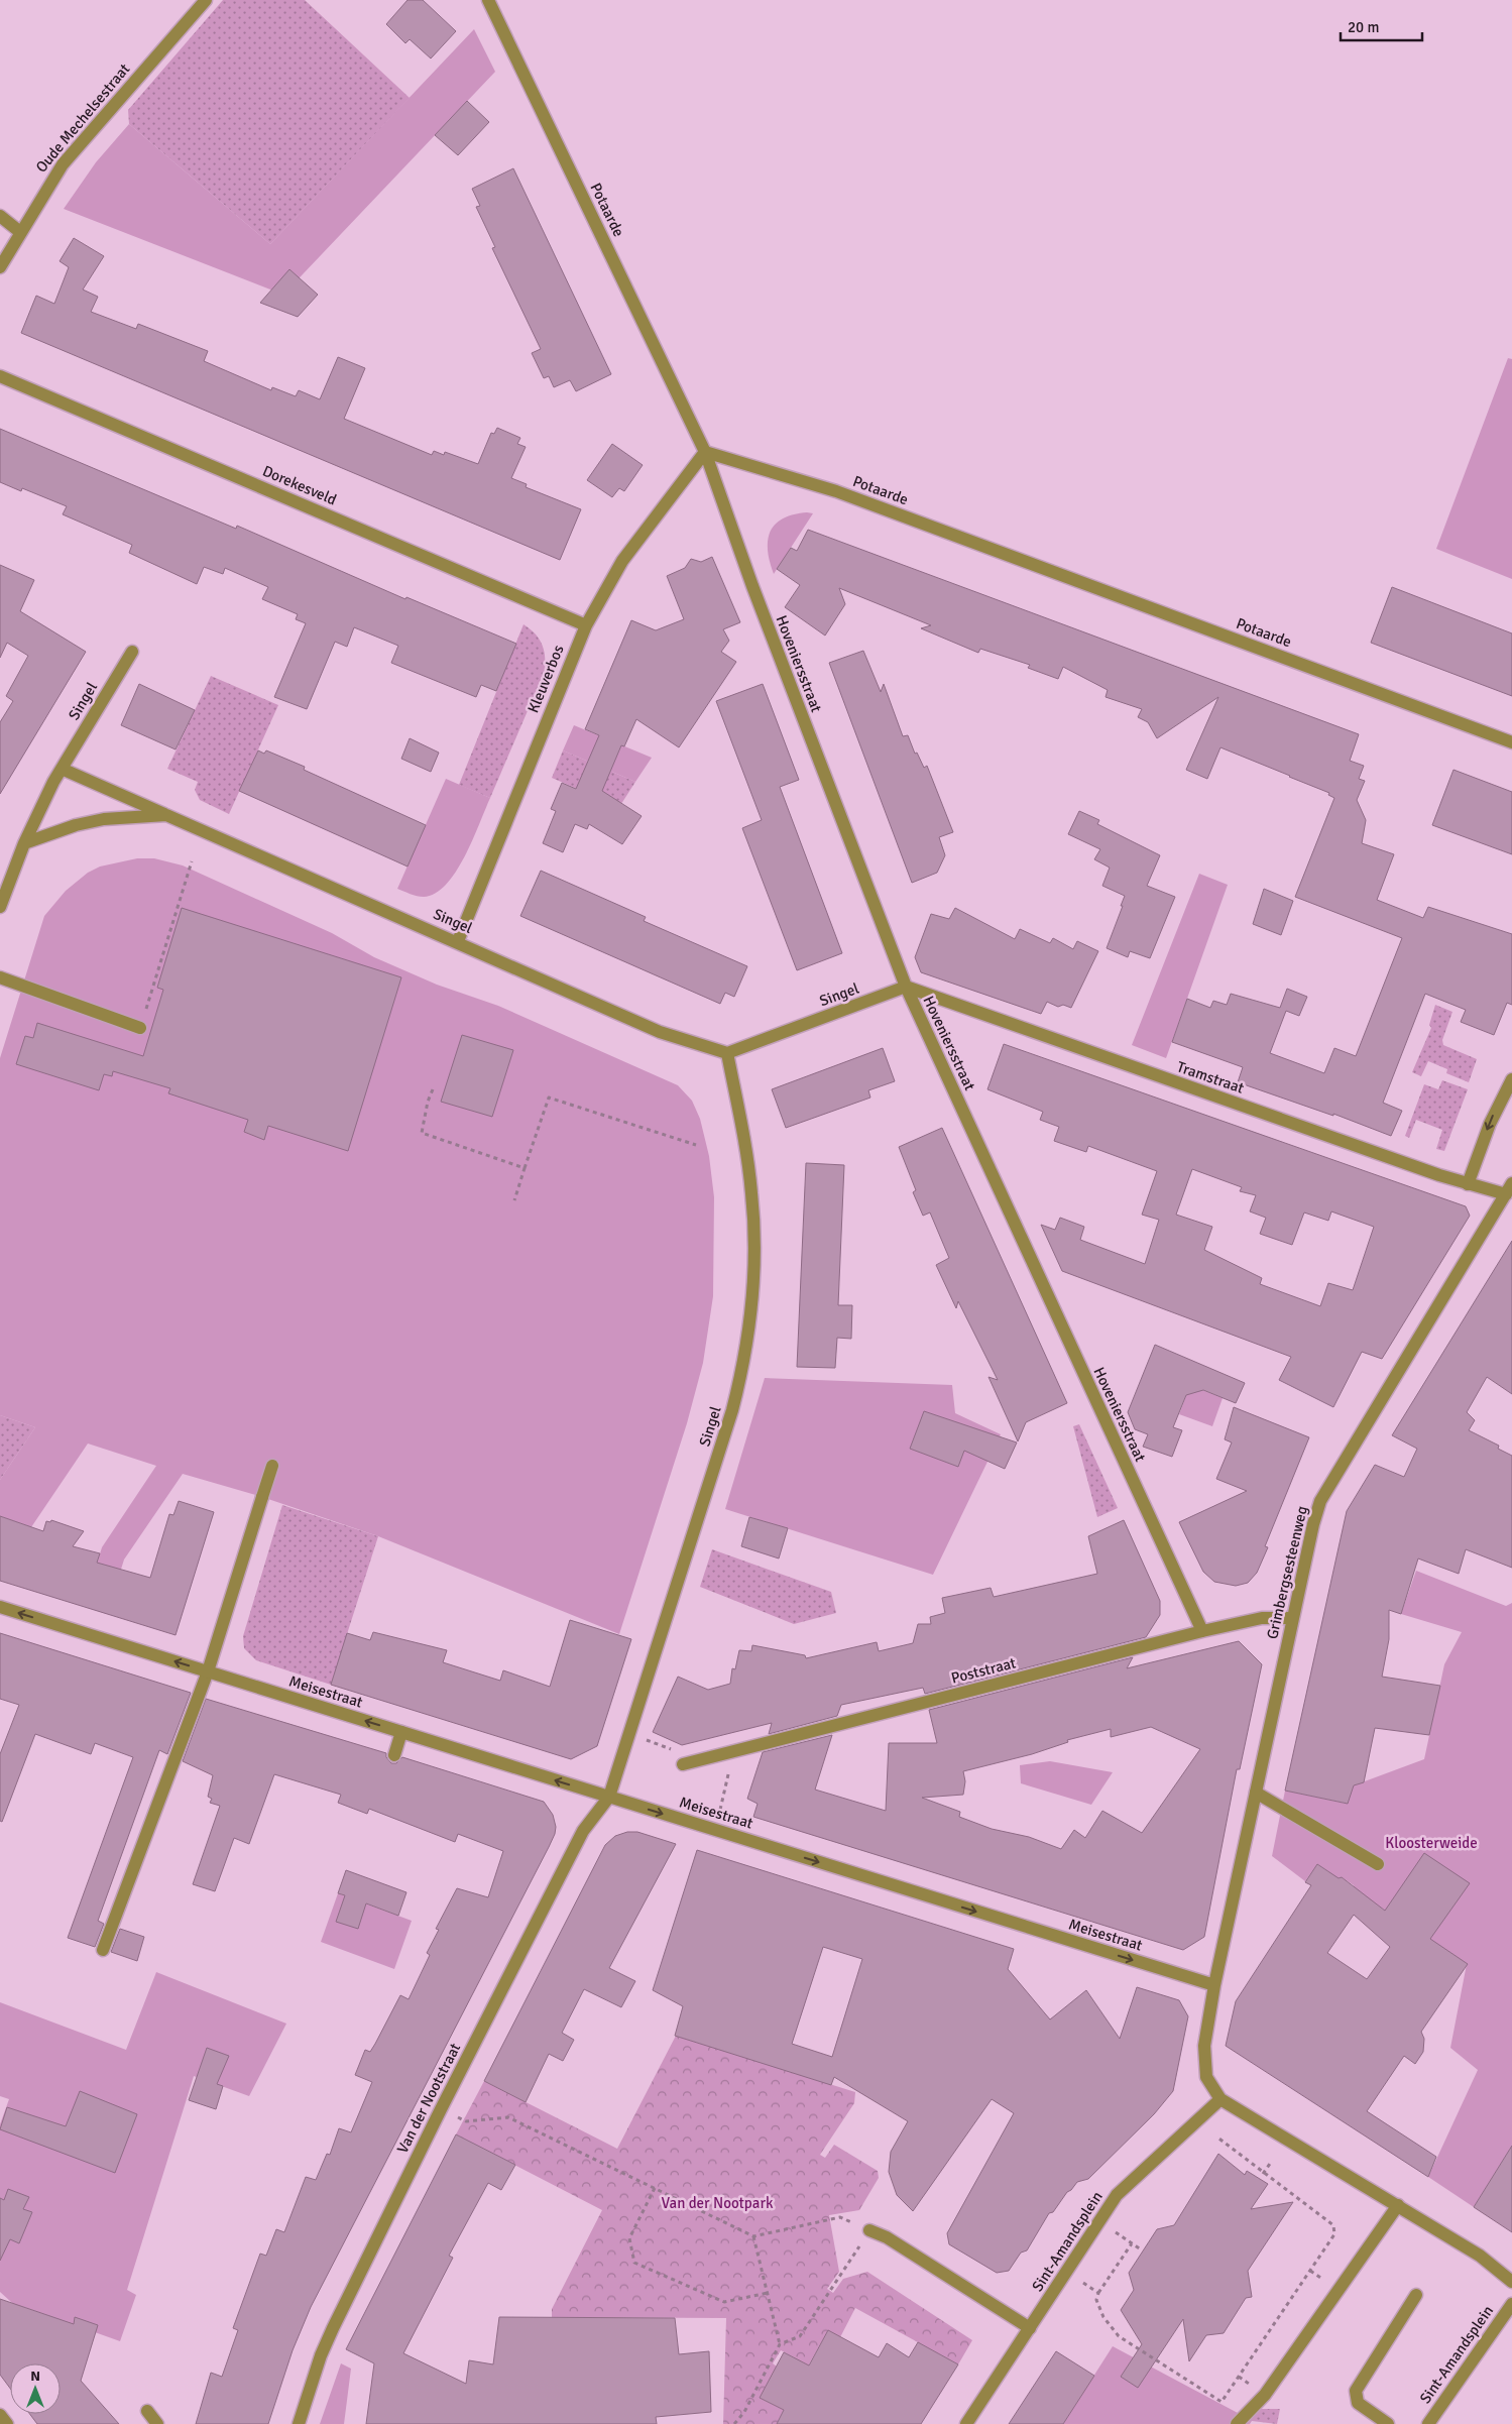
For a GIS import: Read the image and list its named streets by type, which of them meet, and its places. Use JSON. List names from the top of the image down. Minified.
{"streets":{"street":["Oude Mechelsestraat","Potaarde","Dorekesveld","Hoveniersstraat","Kleuverbos","Singel","Tramstraat","Grimbergsesteenweg","Poststraat","Meisestraat","Van der Nootstraat","Sint-Amandsplein"]},"crossings":[["Potaarde","Hoveniersstraat"],["Potaarde","Kleuverbos"],["Dorekesveld","Kleuverbos"],["Hoveniersstraat","Kleuverbos"],["Hoveniersstraat","Singel"],["Hoveniersstraat","Tramstraat"],["Hoveniersstraat","Poststraat"],["Kleuverbos","Singel"],["Singel","Tramstraat"],["Singel","Meisestraat"],["Singel","Van der Nootstraat"],["Tramstraat","Grimbergsesteenweg"],["Grimbergsesteenweg","Poststraat"],["Grimbergsesteenweg","Meisestraat"],["Meisestraat","Van der Nootstraat"]],"parks":["Kloosterweide","Van der Nootpark"],"scale_bar":"20 m","north":"top"}
